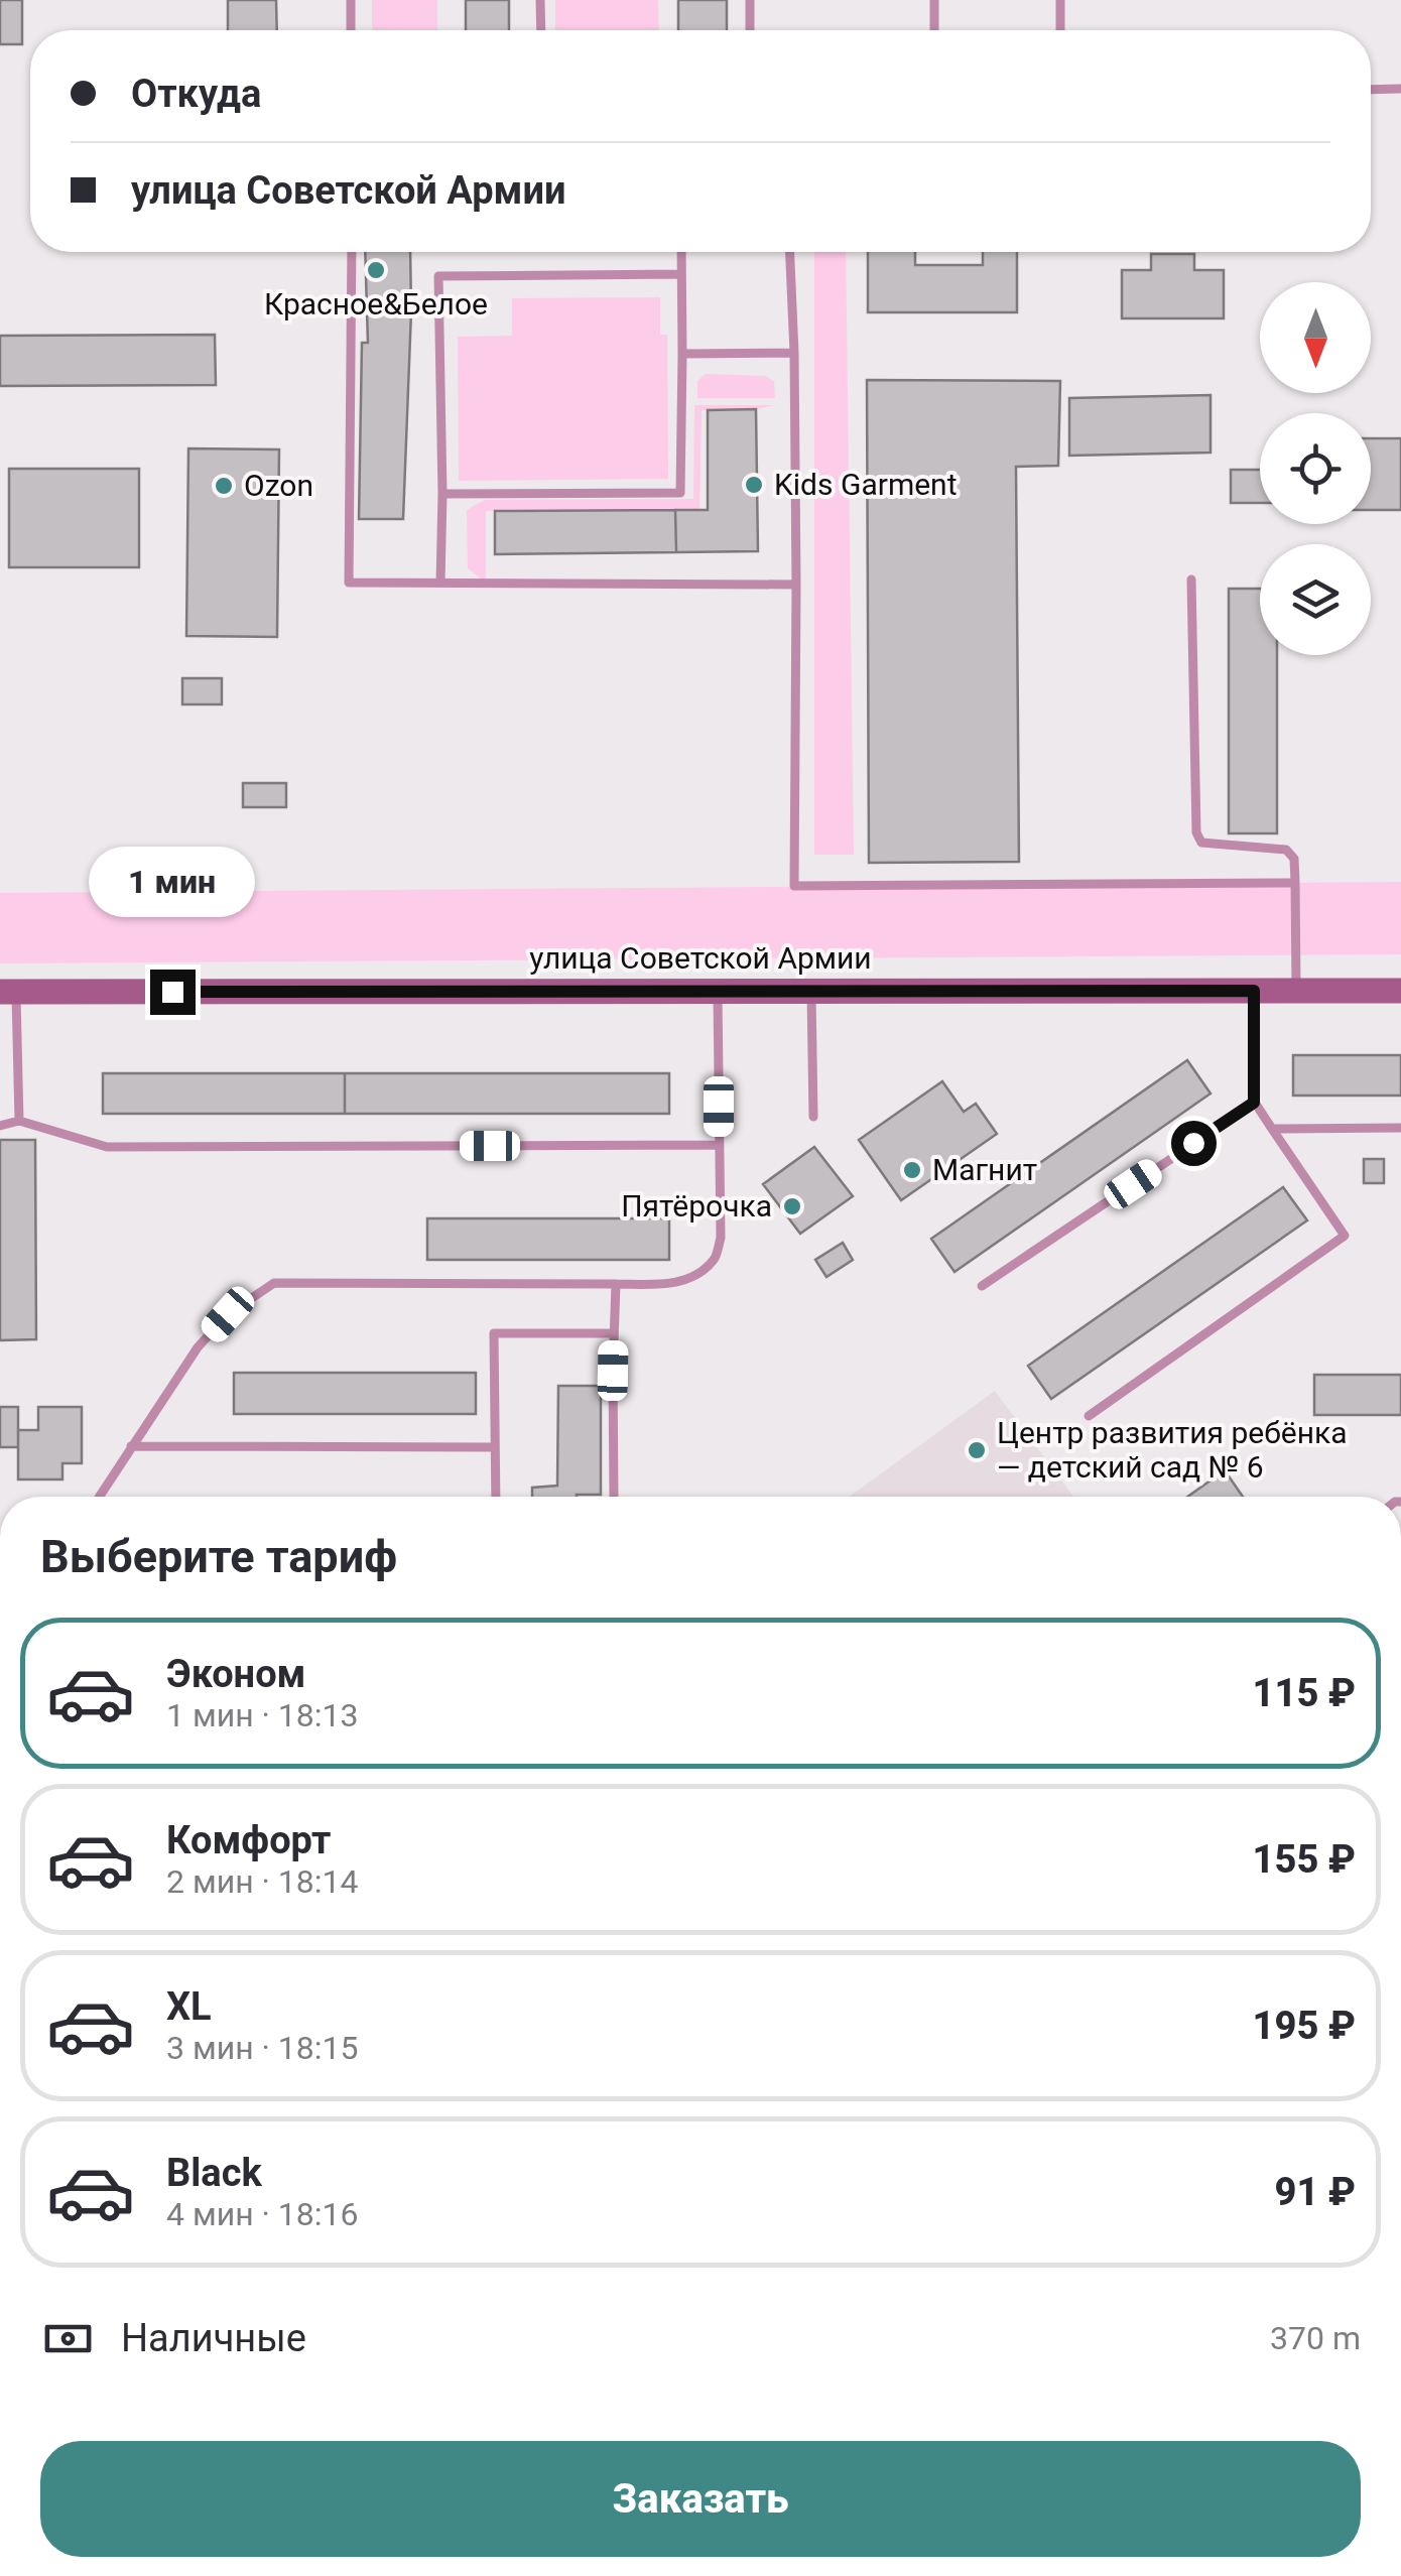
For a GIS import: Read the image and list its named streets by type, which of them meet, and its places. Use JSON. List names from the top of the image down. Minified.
{"streets":{"main road":["улица Советской Армии"]},"places":["Красное&Белое","Kids Garment","Ozon","Магнит","Пятёрочка","Центр развития ребёнка — детский сад № 6"],"north":"bottom","page":{"banner":["Откуда","улица Советской Армии"],"bubble":"1 мин","heading":"Выберите тариф","list":[{"name":"Эконом","note":"1 мин · 18:13","value":"115 ₽"},{"name":"Комфорт","note":"2 мин · 18:14","value":"155 ₽"},{"name":"XL","note":"3 мин · 18:15","value":"195 ₽"},{"name":"Black","note":"4 мин · 18:16","value":"91 ₽"}],"pay":["Наличные","370 m"],"buttons":"Заказать"}}
